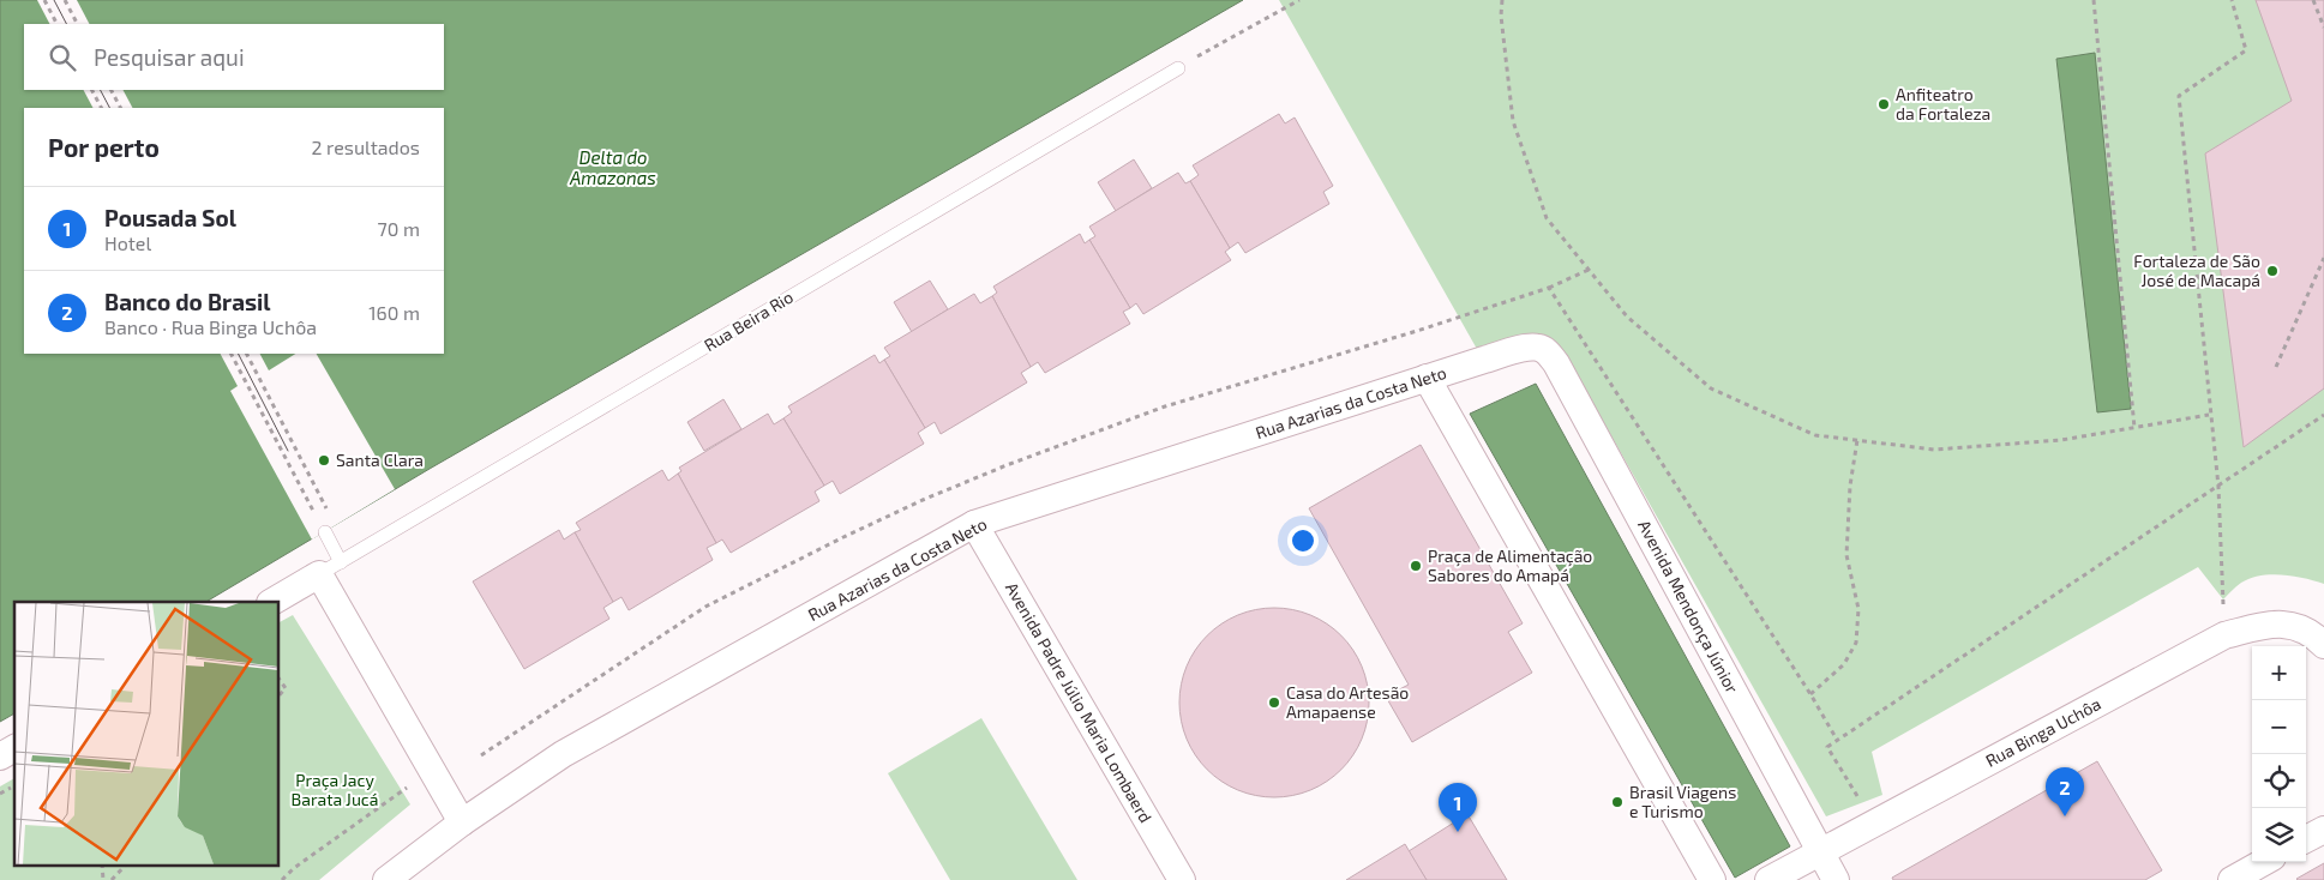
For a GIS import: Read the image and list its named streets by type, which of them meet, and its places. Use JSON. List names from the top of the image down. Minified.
{"streets":{"street":["Rua Azarias da Costa Neto","Avenida Mendonça Júnior","Avenida Padre Júlio Maria Lombaerd","Rua Binga Uchôa"],"lane":["Rua Beira Rio"]},"crossings":[["Rua Azarias da Costa Neto","Avenida Mendonça Júnior"],["Rua Azarias da Costa Neto","Avenida Padre Júlio Maria Lombaerd"],["Avenida Mendonça Júnior","Rua Binga Uchôa"]],"water":["Delta do Amazonas"],"parks":["Praça Jacy Barata Jucá"],"places":["Anfiteatro da Fortaleza","Fortaleza de São José de Macapá","Santa Clara","Praça de Alimentação Sabores do Amapá","Casa do Artesão Amapaense","Brasil Viagens e Turismo"],"page":{"search":"Pesquisar aqui","heading":["Por perto","2 resultados"],"list":[{"mark":"1","name":"Pousada Sol","note":"Hotel","value":"70 m"},{"mark":"2","name":"Banco do Brasil","note":"Banco · Rua Binga Uchôa","value":"160 m"}],"map_buttons":["+","−"],"pins":["2","1"]}}
